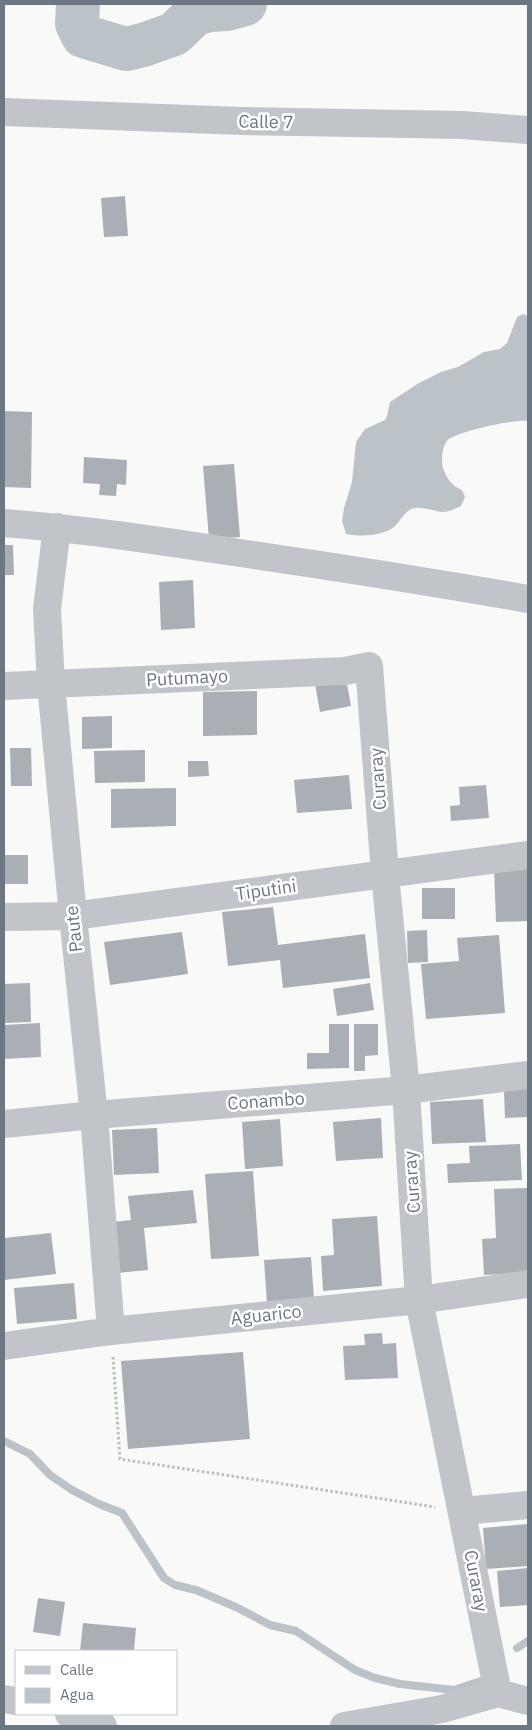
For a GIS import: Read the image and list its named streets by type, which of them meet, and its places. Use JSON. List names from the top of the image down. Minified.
{"streets":{"street":["Calle 7","Putumayo","Curaray","Tiputini","Paute","Conambo","Aguarico"]},"crossings":[["Putumayo","Curaray"],["Putumayo","Paute"],["Curaray","Tiputini"],["Curaray","Conambo"],["Curaray","Aguarico"],["Tiputini","Paute"],["Paute","Conambo"],["Paute","Aguarico"]],"legend":["Calle","Agua"]}
